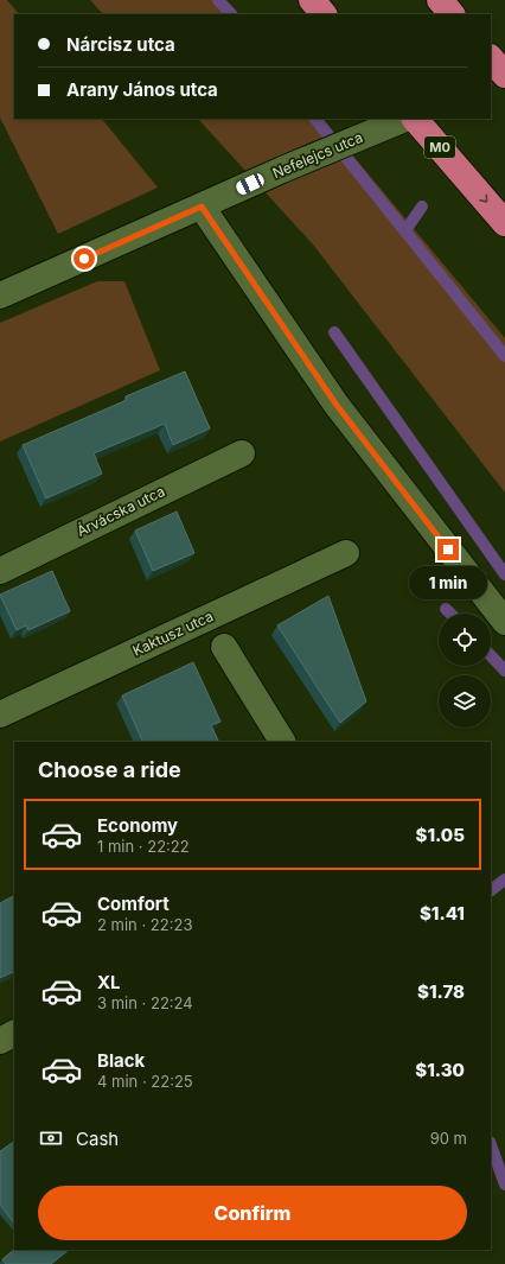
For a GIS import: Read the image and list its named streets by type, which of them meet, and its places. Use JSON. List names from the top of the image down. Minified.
{"streets":{"highway":["M0"],"street":["Nefelejcs utca","Árvácska utca","Kaktusz utca"]},"page":{"banner":["Nárcisz utca","Arany János utca"],"bubble":"1 min","heading":"Choose a ride","list":[{"name":"Economy","note":"1 min · 22:22","value":"$1.05"},{"name":"Comfort","note":"2 min · 22:23","value":"$1.41"},{"name":"XL","note":"3 min · 22:24","value":"$1.78"},{"name":"Black","note":"4 min · 22:25","value":"$1.30"}],"pay":["Cash","90 m"],"buttons":"Confirm"}}
